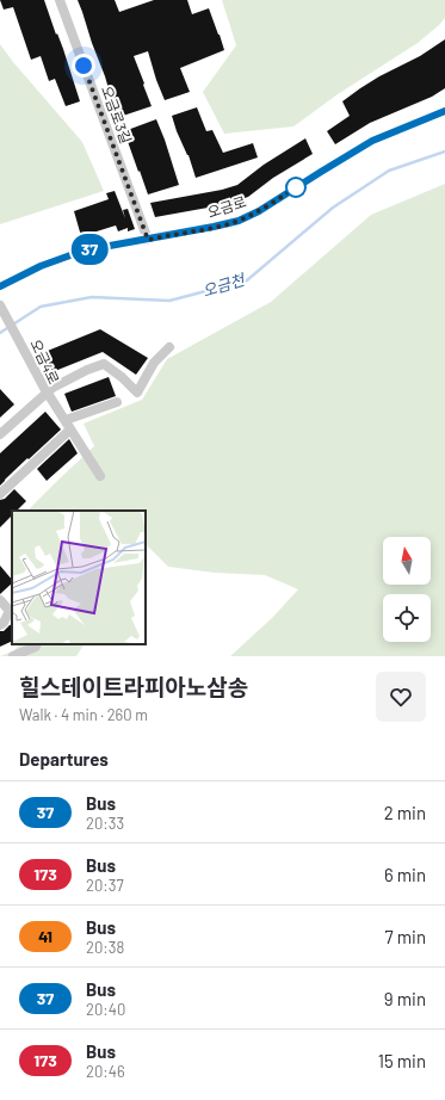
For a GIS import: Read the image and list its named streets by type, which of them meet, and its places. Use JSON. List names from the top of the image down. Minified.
{"streets":{"street":["오금로3길","오금로","오금4로"]},"crossings":[["오금로3길","오금로"]],"water":["오금천"],"lines":["bus line 37"],"north":"top","page":{"on_map":"37","heading":[["힐스테이트라피아노삼송","Walk · 4 min · 260 m"],"Departures"],"list":[{"mark":"37","name":"Bus","note":"20:33","value":"2 min"},{"mark":"173","name":"Bus","note":"20:37","value":"6 min"},{"mark":"41","name":"Bus","note":"20:38","value":"7 min"},{"mark":"37","name":"Bus","note":"20:40","value":"9 min"},{"mark":"173","name":"Bus","note":"20:46","value":"15 min"}]}}
